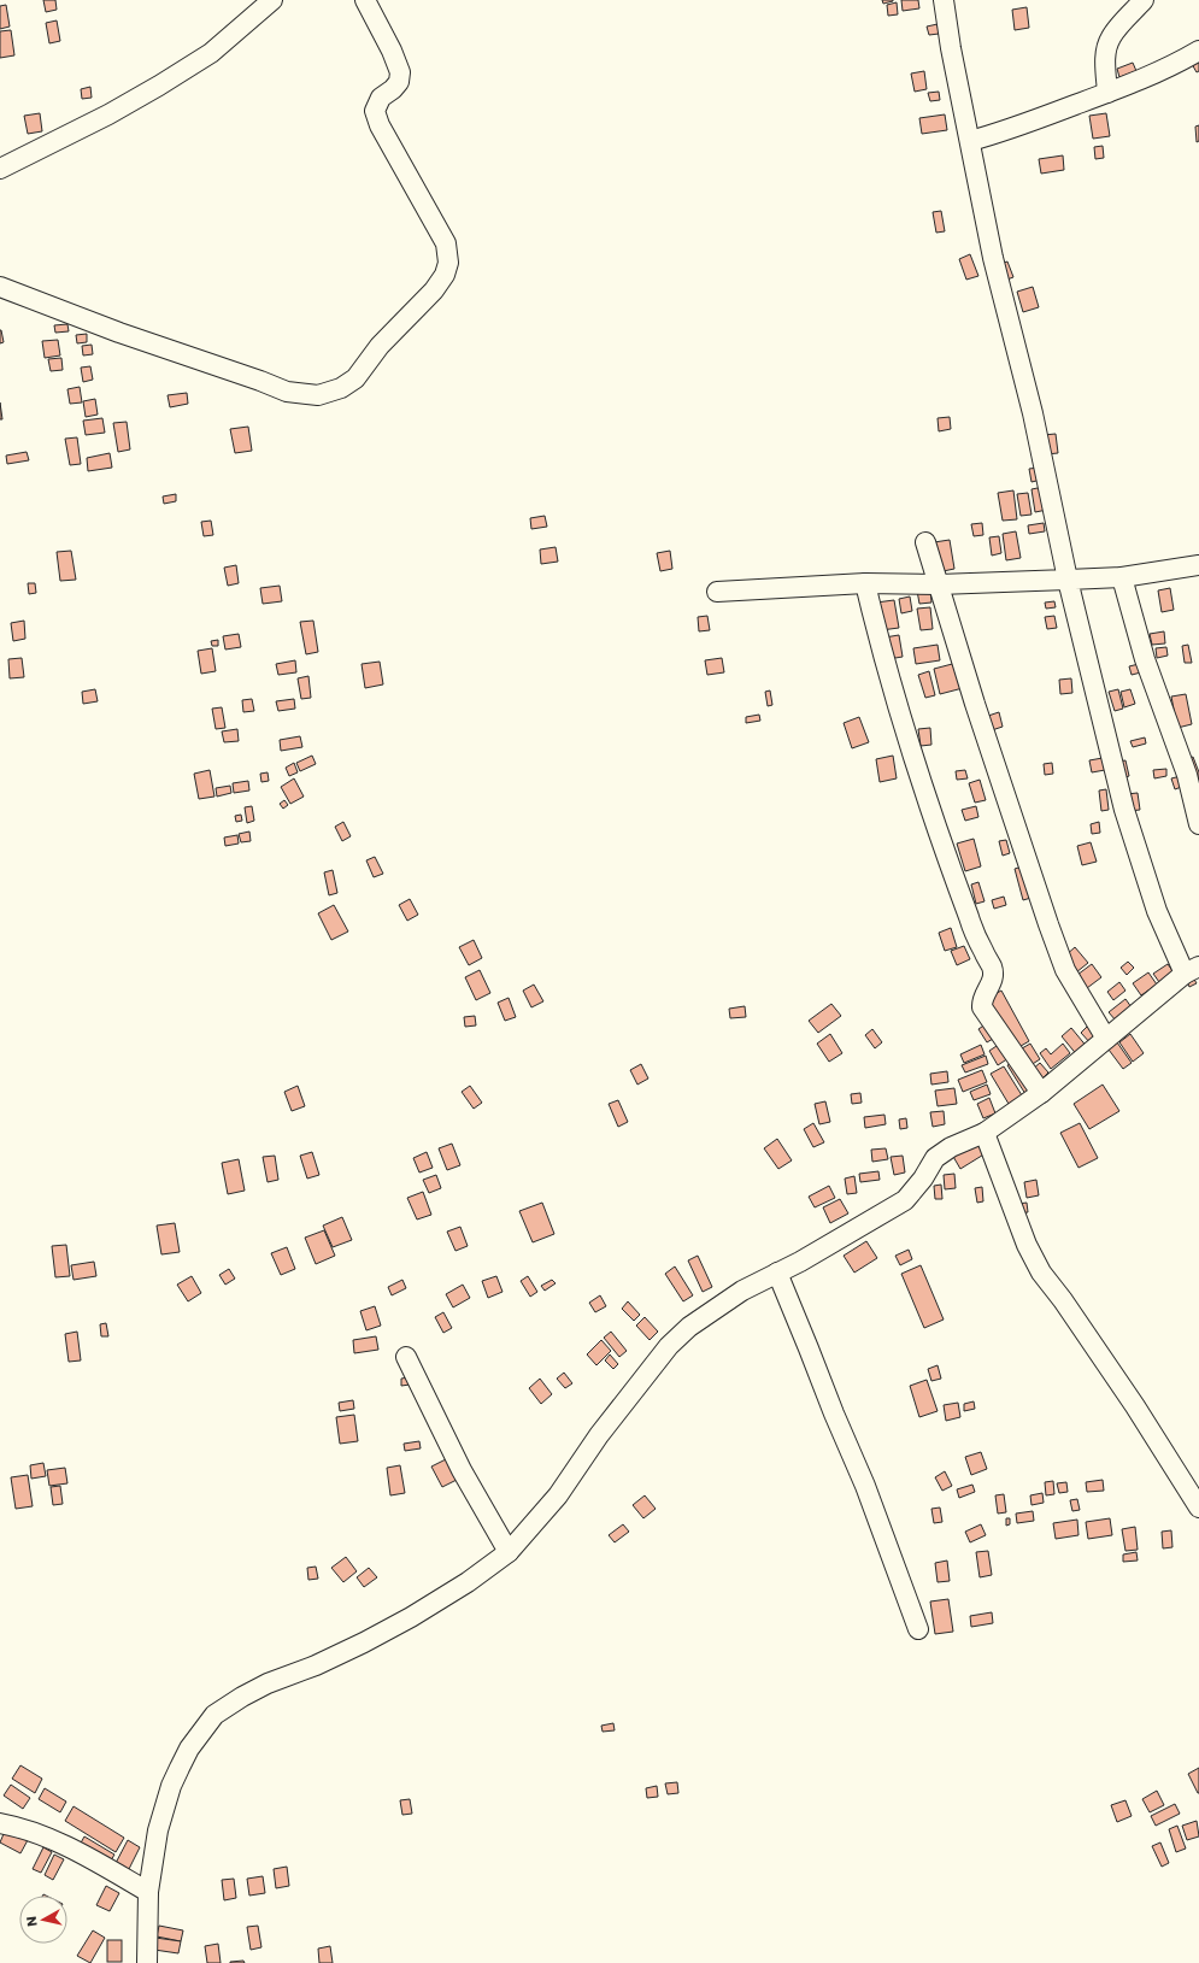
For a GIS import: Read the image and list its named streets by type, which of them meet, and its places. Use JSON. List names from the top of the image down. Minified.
{"north":"left"}
